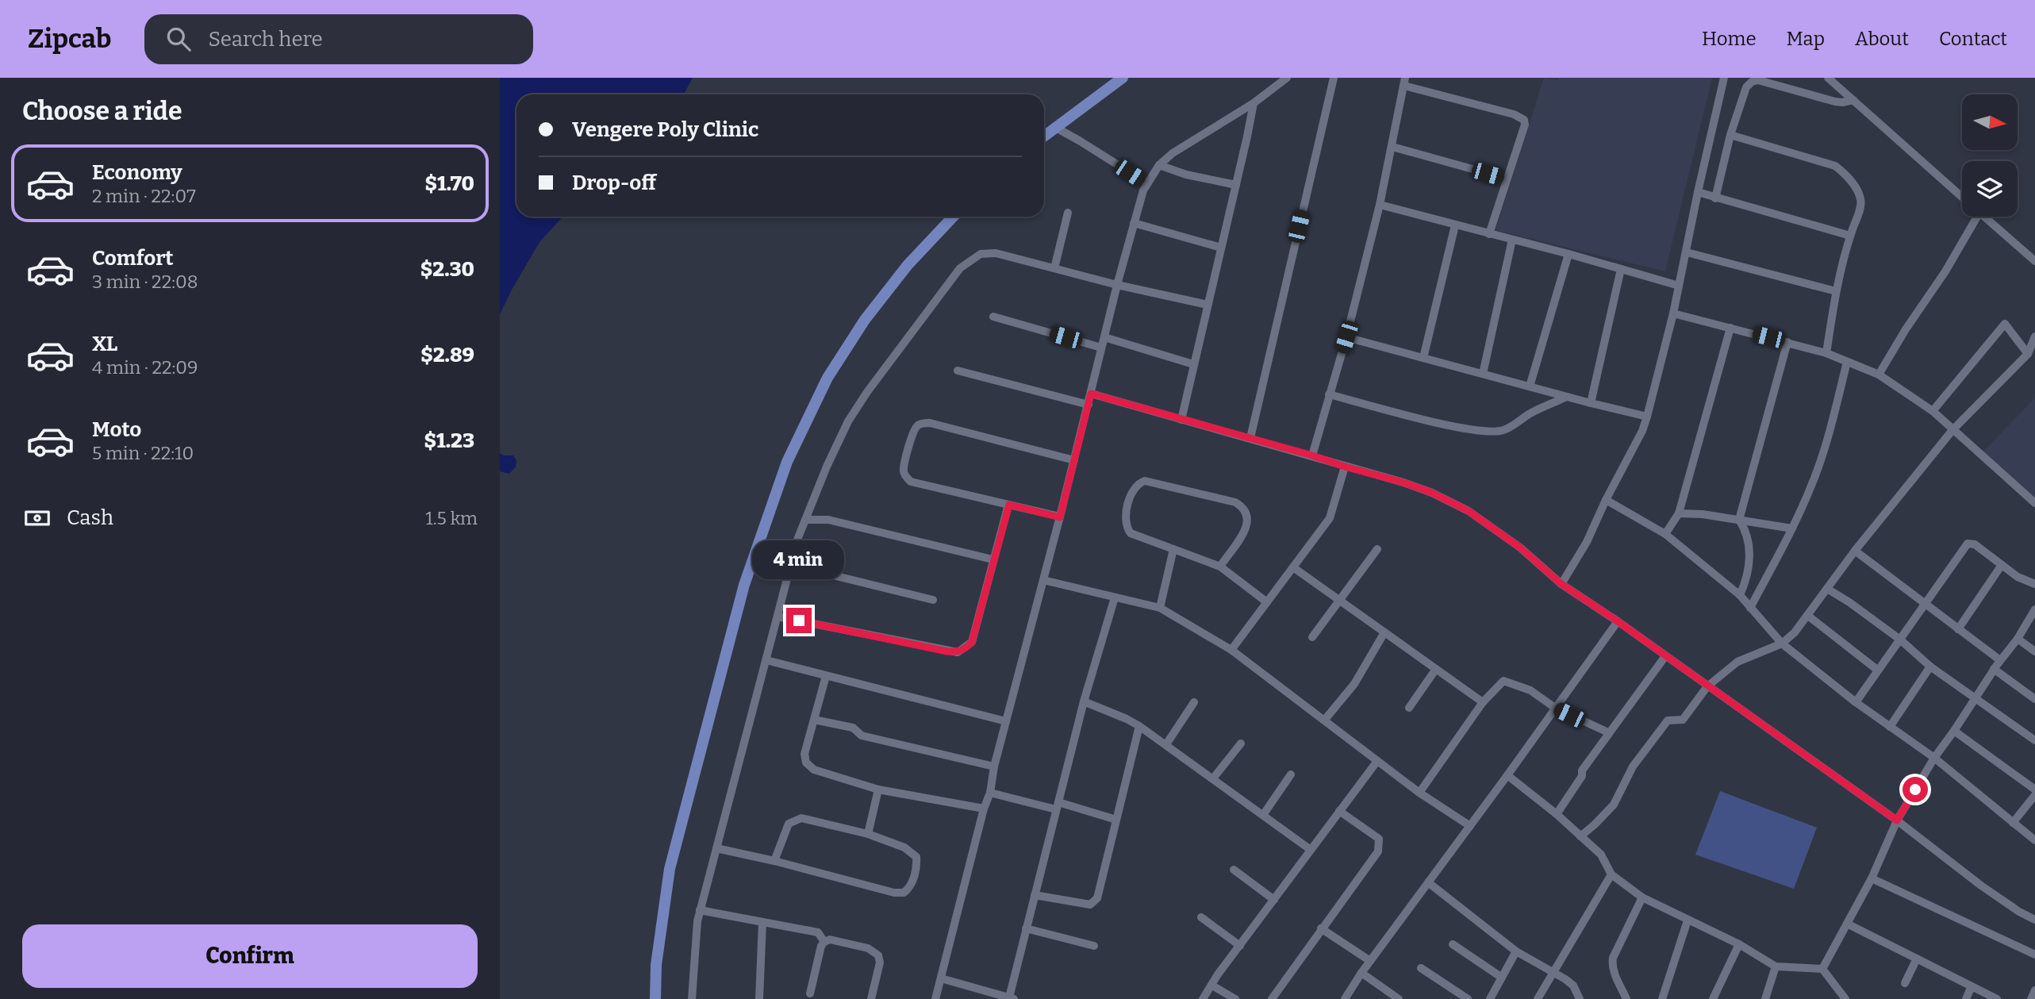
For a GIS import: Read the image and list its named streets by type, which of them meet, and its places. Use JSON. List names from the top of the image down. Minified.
{"north":"right","page":{"header":"Zipcab","search":"Search here","nav":["Home","Map","About","Contact"],"heading":"Choose a ride","banner":["Vengere Poly Clinic","Drop-off"],"list":[{"name":"Economy","note":"2 min · 22:07","value":"$1.70"},{"name":"Comfort","note":"3 min · 22:08","value":"$2.30"},{"name":"XL","note":"4 min · 22:09","value":"$2.89"},{"name":"Moto","note":"5 min · 22:10","value":"$1.23"}],"pay":["Cash","1.5 km"],"bubble":"4 min","buttons":"Confirm"}}
